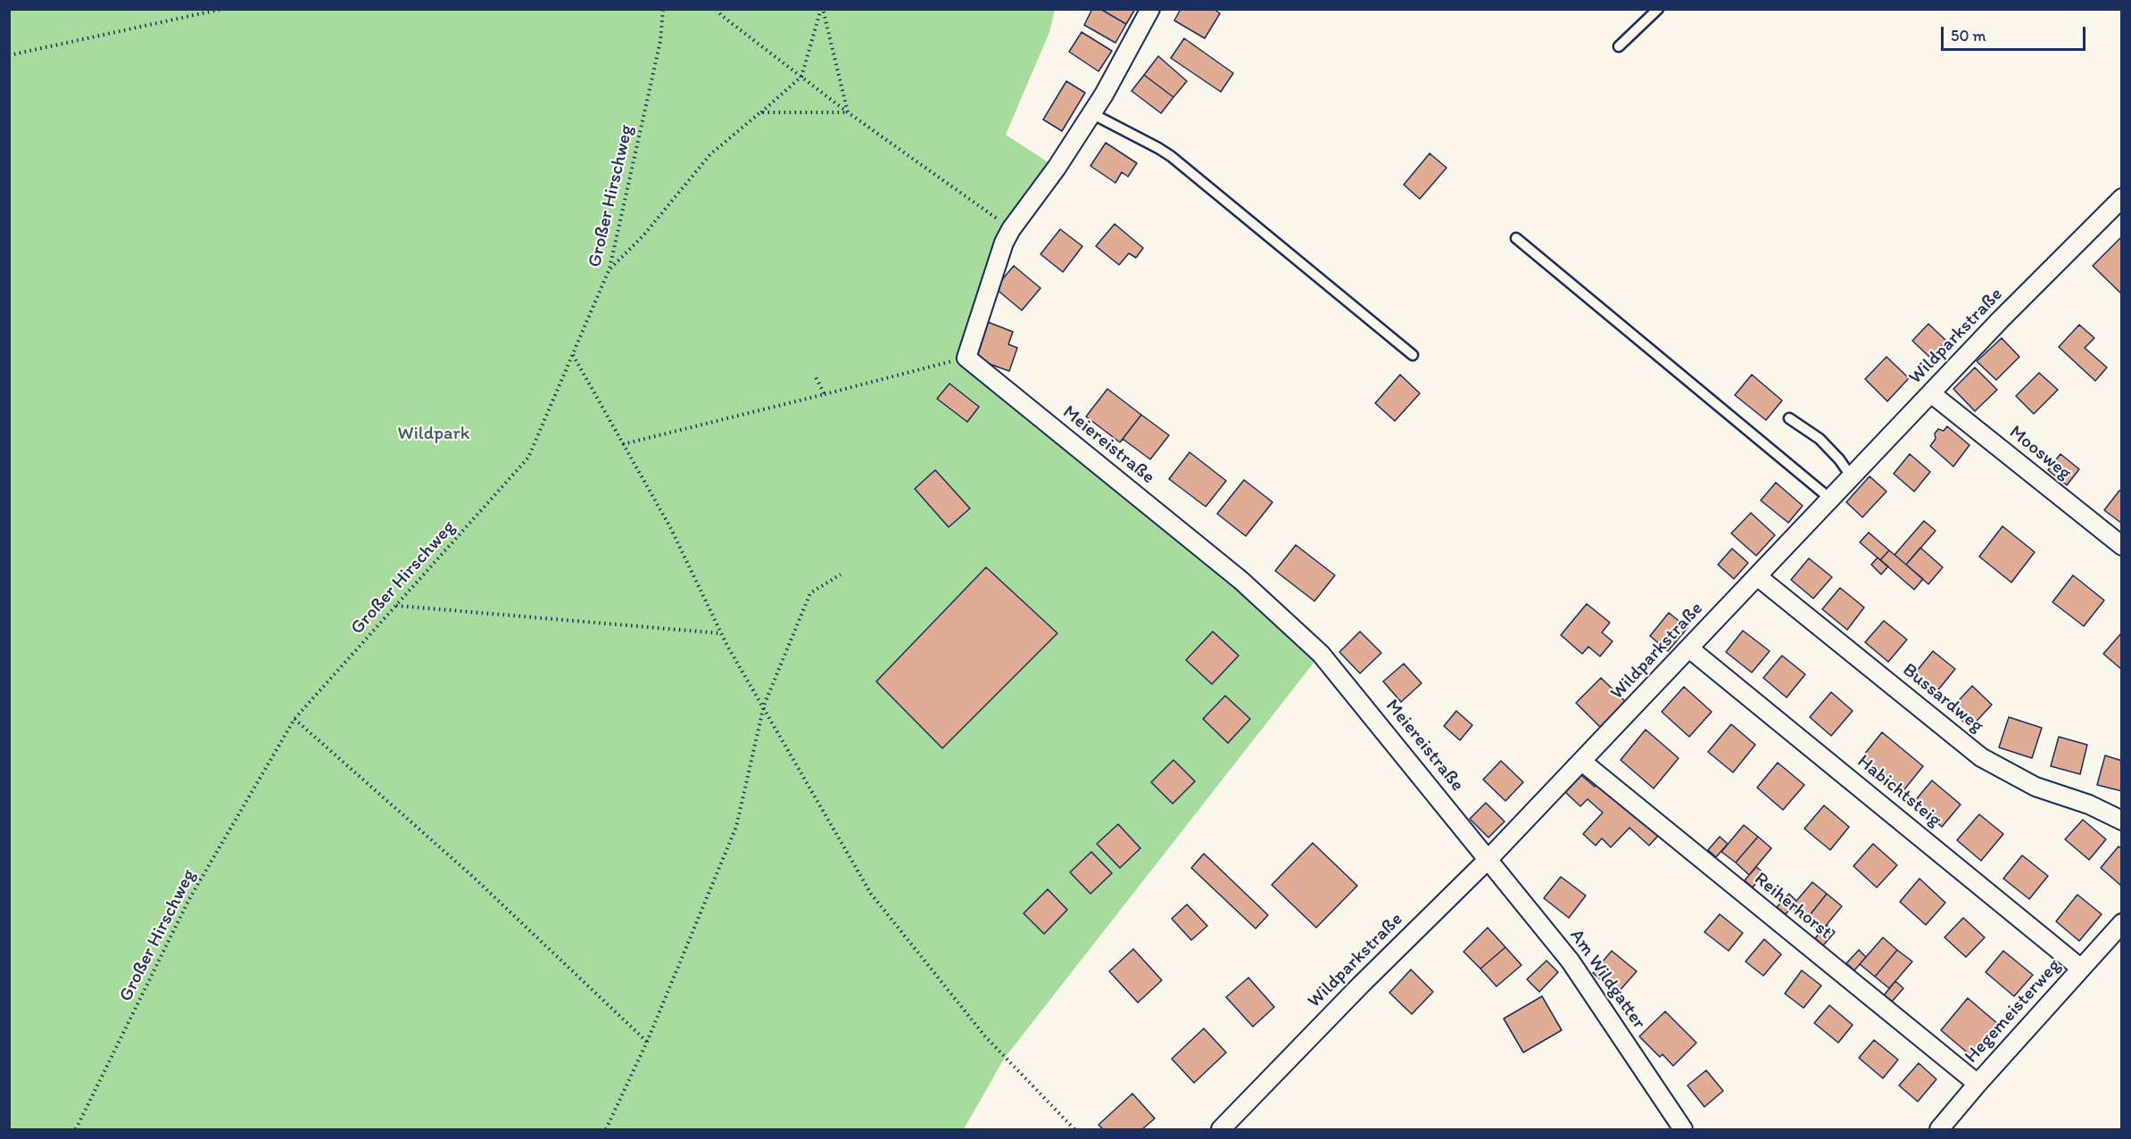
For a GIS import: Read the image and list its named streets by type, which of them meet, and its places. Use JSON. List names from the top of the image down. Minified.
{"streets":{"street":["Wildparkstraße","Meiereistraße","Moosweg","Bussardweg","Habichtsteig","Reiherhorst","Am Wildgatter","Hegemeisterweg"],"path":["Großer Hirschweg"]},"crossings":[["Wildparkstraße","Meiereistraße"],["Wildparkstraße","Moosweg"],["Wildparkstraße","Bussardweg"],["Wildparkstraße","Habichtsteig"],["Wildparkstraße","Reiherhorst"],["Wildparkstraße","Am Wildgatter"],["Meiereistraße","Am Wildgatter"],["Habichtsteig","Hegemeisterweg"],["Reiherhorst","Hegemeisterweg"]],"parks":["Wildpark"],"scale_bar":"50 m"}
